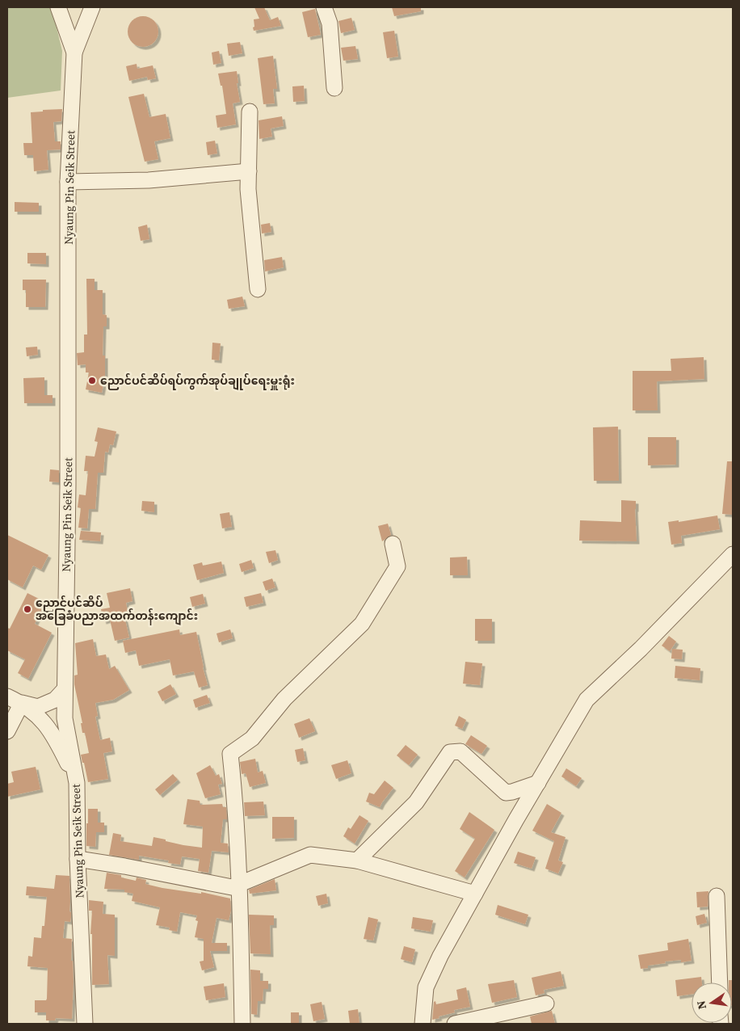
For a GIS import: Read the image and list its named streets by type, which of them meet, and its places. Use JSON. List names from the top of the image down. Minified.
{"streets":{"street":["Nyaung Pin Seik Street"]},"places":["ညောင်ပင်ဆိပ်ရပ်ကွက်အုပ်ချုပ်ရေးမှူးရုံး","ညောင်ပင်ဆိပ် အခြေခံပညာအထက်တန်းကျောင်း"],"north":"left"}
